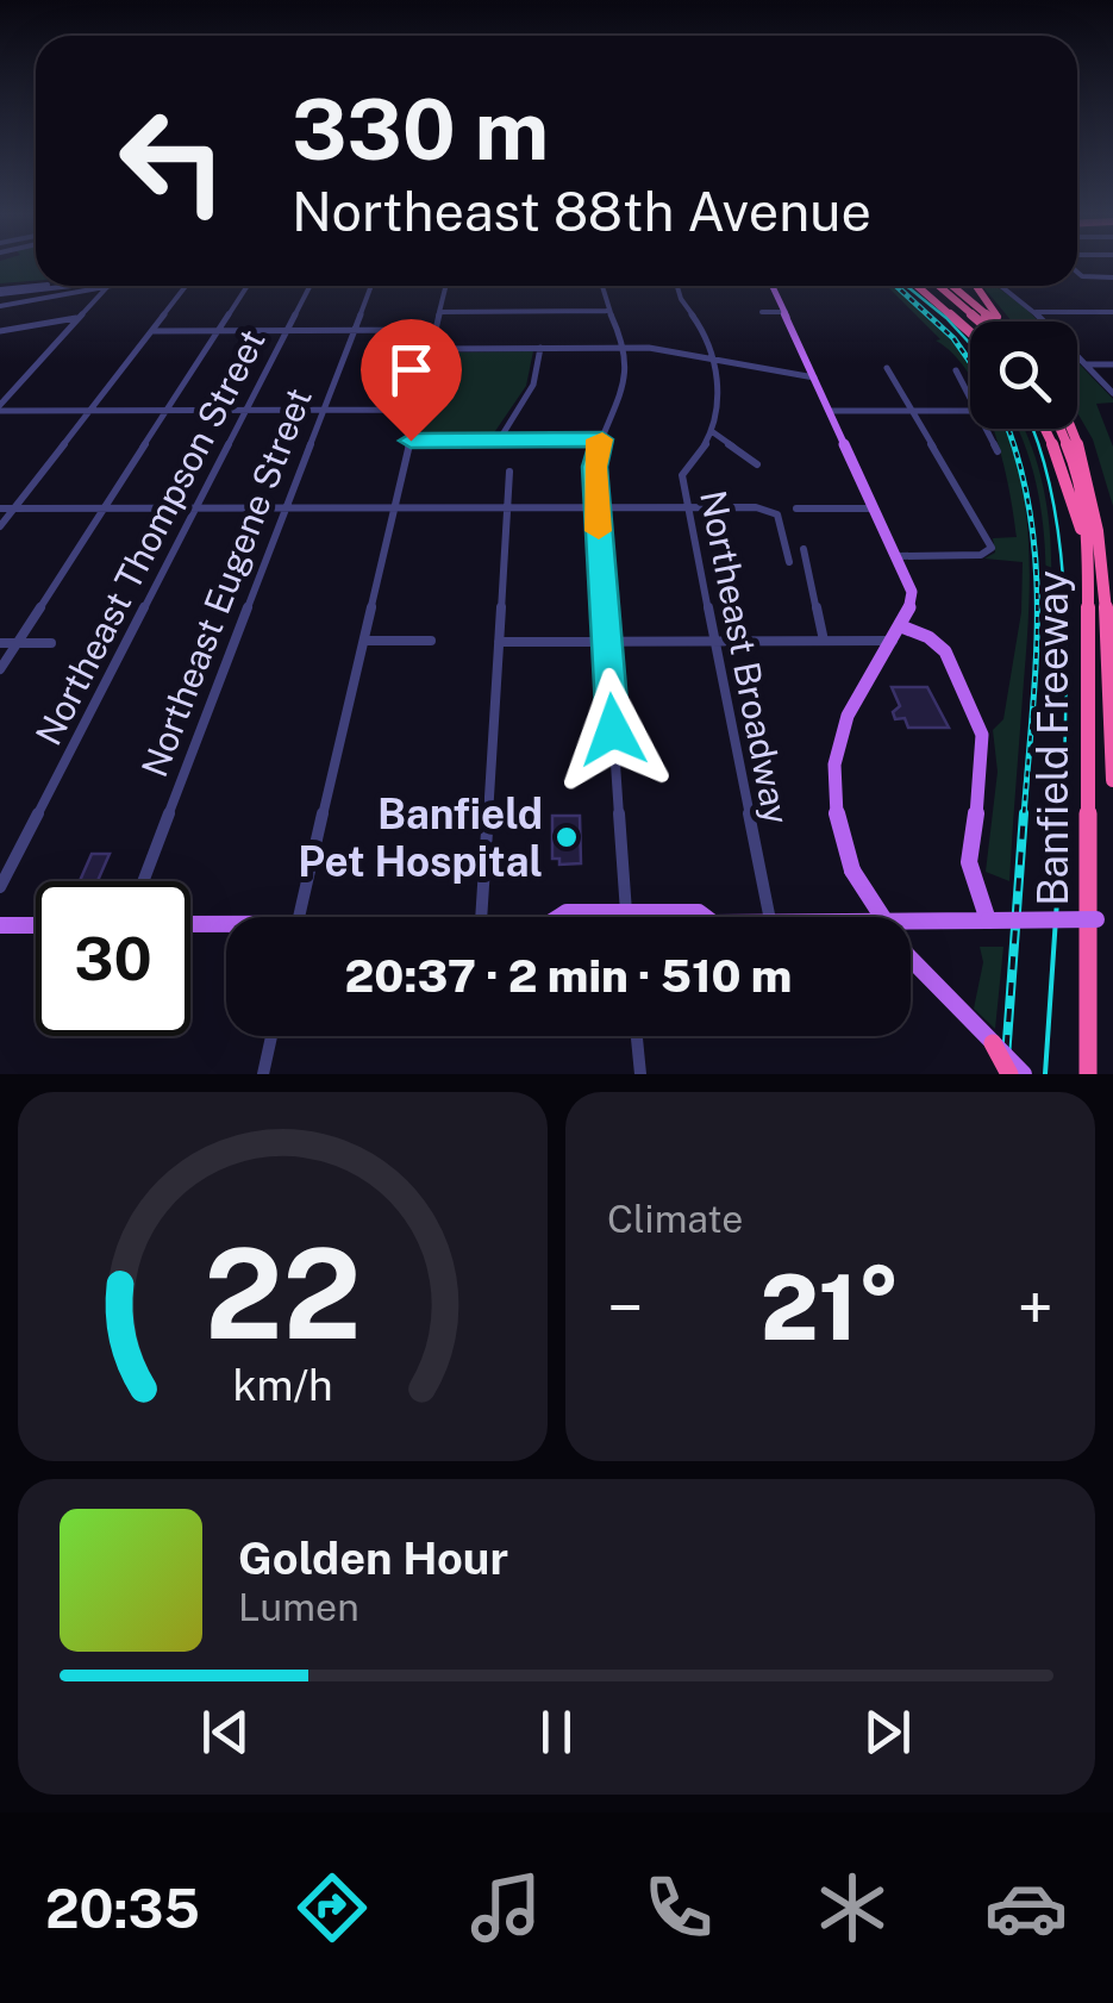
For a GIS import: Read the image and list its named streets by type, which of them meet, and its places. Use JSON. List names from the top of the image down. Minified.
{"streets":{"highway":["Banfield Freeway"],"street":["Northeast Thompson Street","Northeast Eugene Street","Northeast Broadway"]},"places":["Banfield Pet Hospital"],"page":{"turn":["330 m","Northeast 88th Avenue"],"limit":"30","trip":"20:37 · 2 min · 510 m","tile":"Climate","heat":["−","21°","+"],"song":["Golden Hour","Lumen"],"tabs":"20:35","gauge":["22","km/h"]}}
